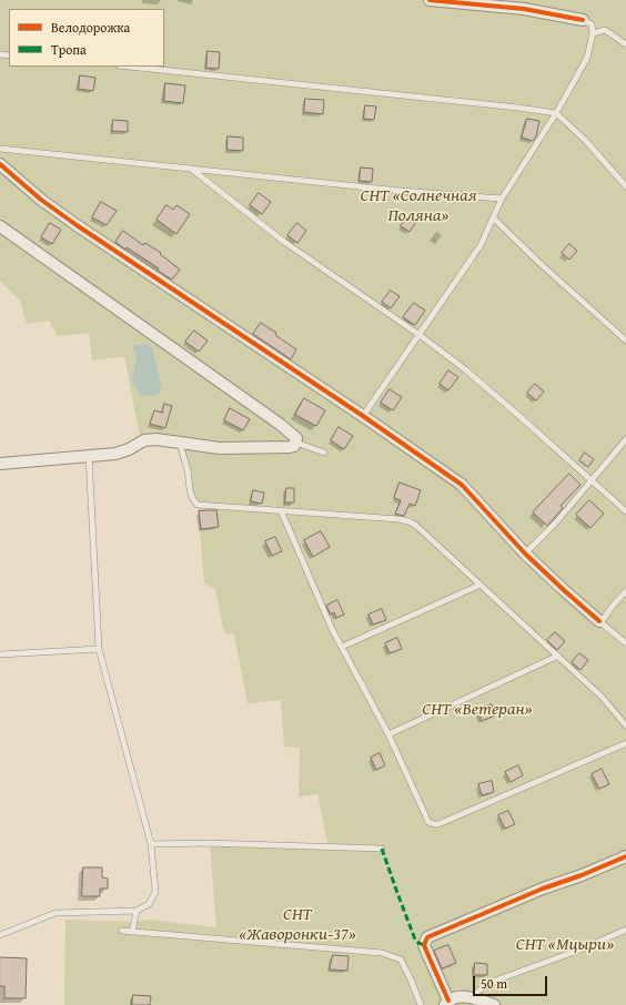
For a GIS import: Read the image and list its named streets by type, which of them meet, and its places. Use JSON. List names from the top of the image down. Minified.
{"parks":["СНТ «Солнечная Поляна»","СНТ «Ветеран»","СНТ «Жаворонки-37»","СНТ «Мцыри»"],"legend":["Велодорожка","Тропа"],"scale_bar":"50 m"}
